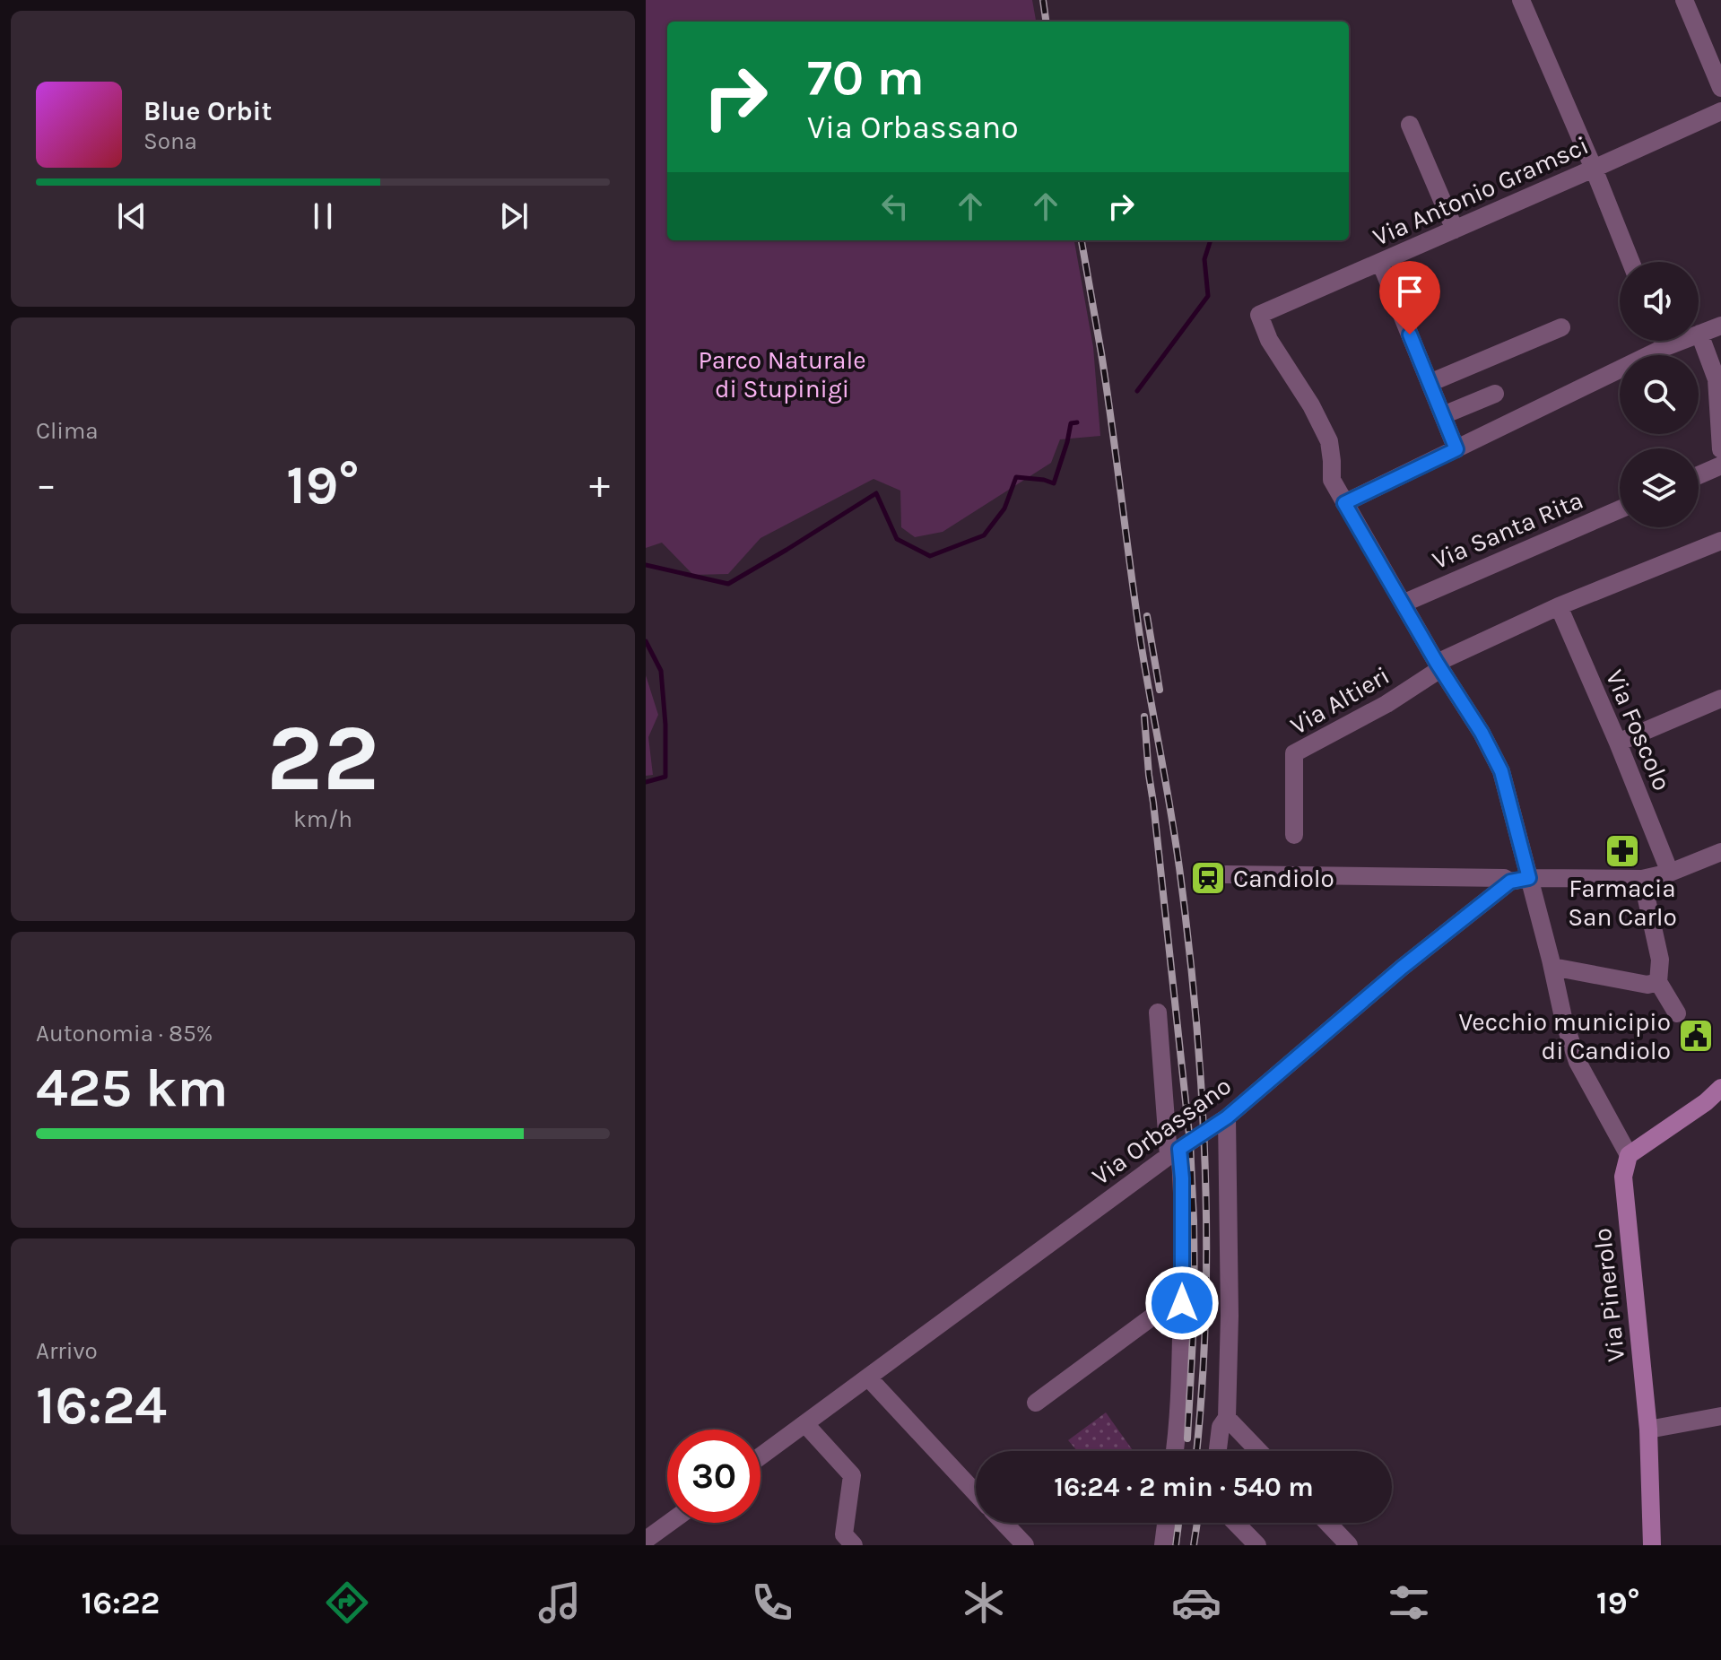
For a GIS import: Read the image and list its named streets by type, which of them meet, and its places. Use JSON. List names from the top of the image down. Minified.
{"streets":{"main road":["Via Pinerolo"],"street":["Via Antonio Gramsci","Via Santa Rita","Via Altieri","Via Foscolo","Via Orbassano"]},"crossings":[["Via Foscolo","Via Orbassano"]],"parks":["Parco Naturale di Stupinigi"],"places":{"pharmacy":["Farmacia San Carlo"],"station":["Candiolo"],"public building":["Vecchio municipio di Candiolo"]},"page":{"turn":["70 m","Via Orbassano"],"song":["Blue Orbit","Sona"],"tile":["Clima",["22","km/h"],["Autonomia · 85%","425 km"],["Arrivo","16:24"]],"heat":["−","19°","+"],"limit":"30","trip":"16:24 · 2 min · 540 m","tabs":["16:22","19°"]}}
